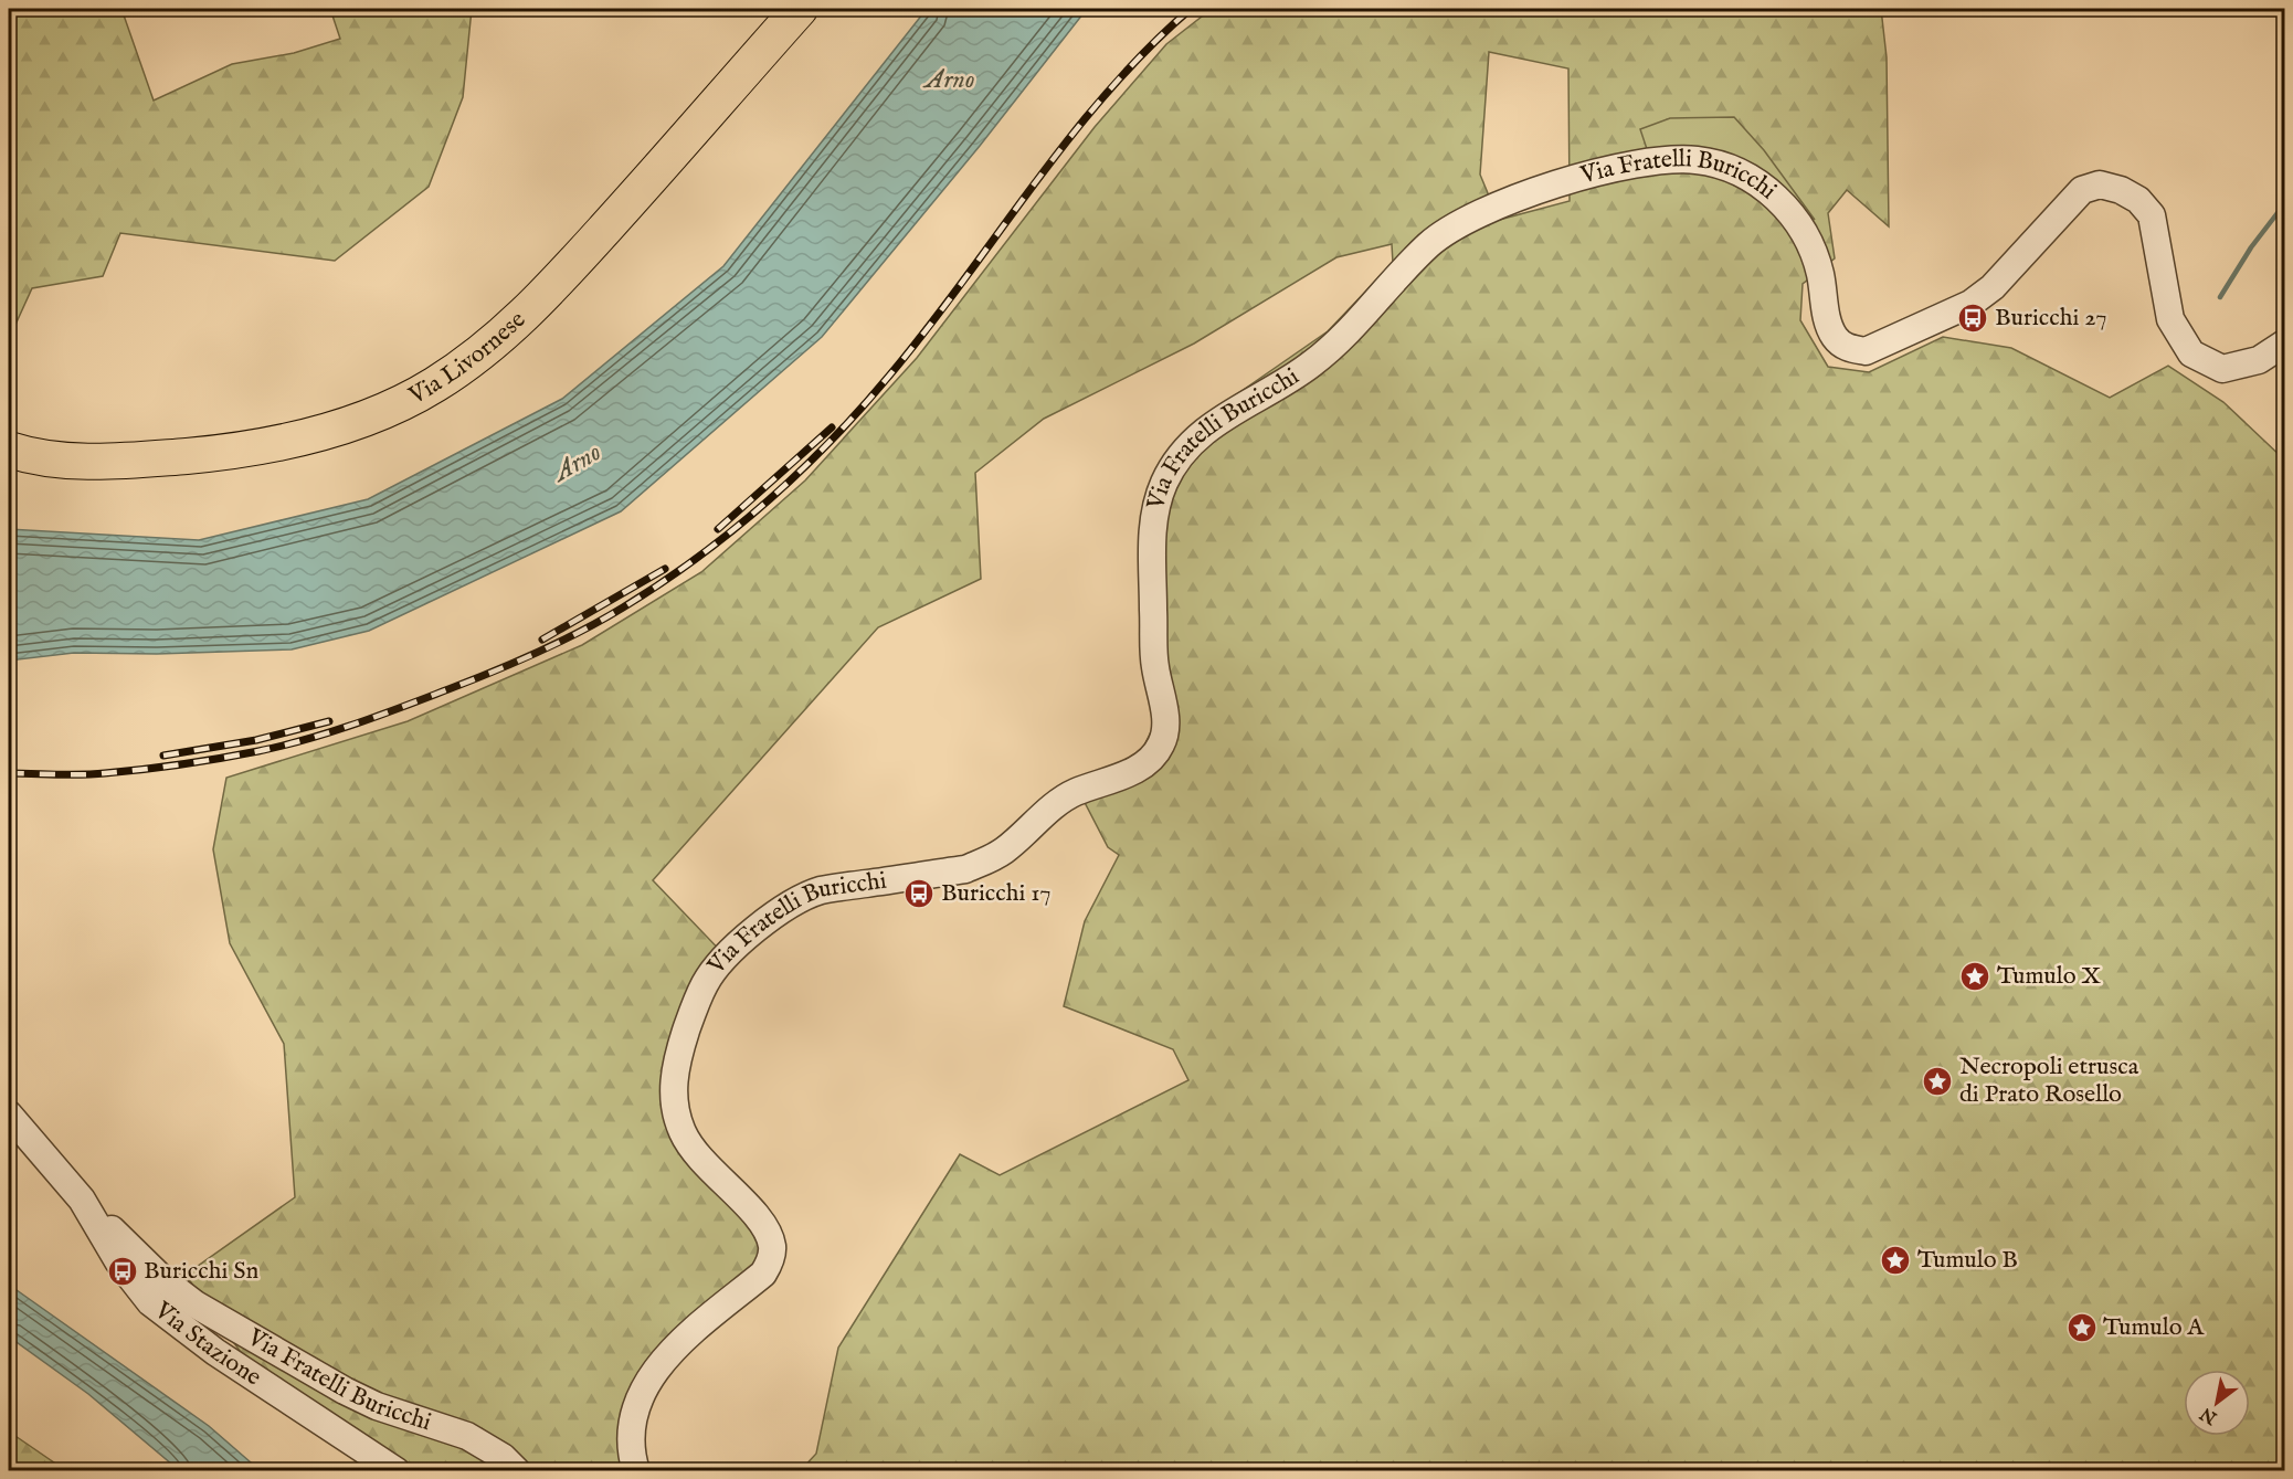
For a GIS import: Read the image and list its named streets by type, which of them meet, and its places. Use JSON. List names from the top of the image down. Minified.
{"streets":{"main road":["Via Livornese"],"street":["Via Fratelli Buricchi","Via Stazione"]},"crossings":[["Via Fratelli Buricchi","Via Stazione"]],"water":["Arno"],"places":{"bus stop":["Buricchi 27","Buricchi 17","Buricchi Sn"],"place":["Tumulo X","Necropoli etrusca di Prato Rosello","Tumulo B","Tumulo A"]},"north":"bottom left"}
